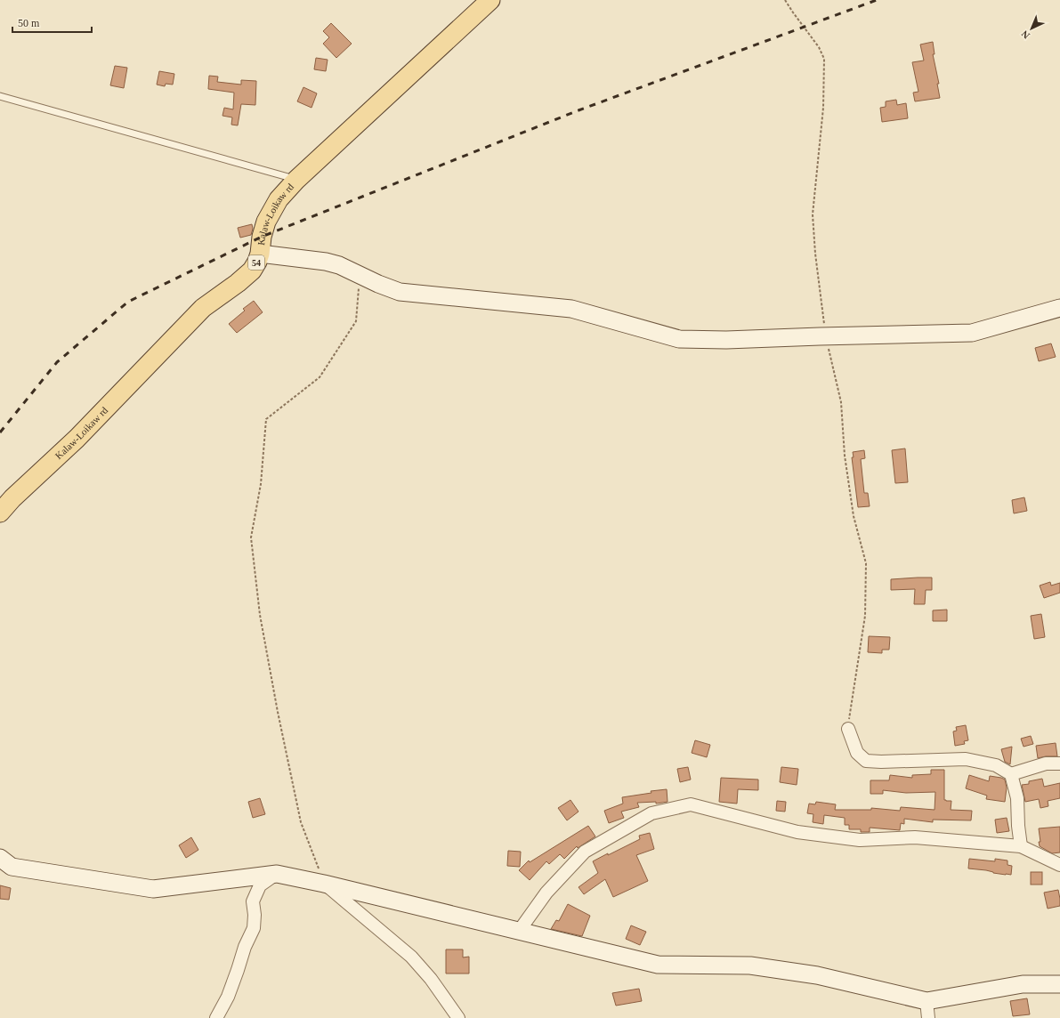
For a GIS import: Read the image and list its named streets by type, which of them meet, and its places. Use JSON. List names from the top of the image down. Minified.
{"streets":{"main road":["Kalaw-Loikaw rd","54"]},"scale_bar":"50 m","north":"bottom left"}
